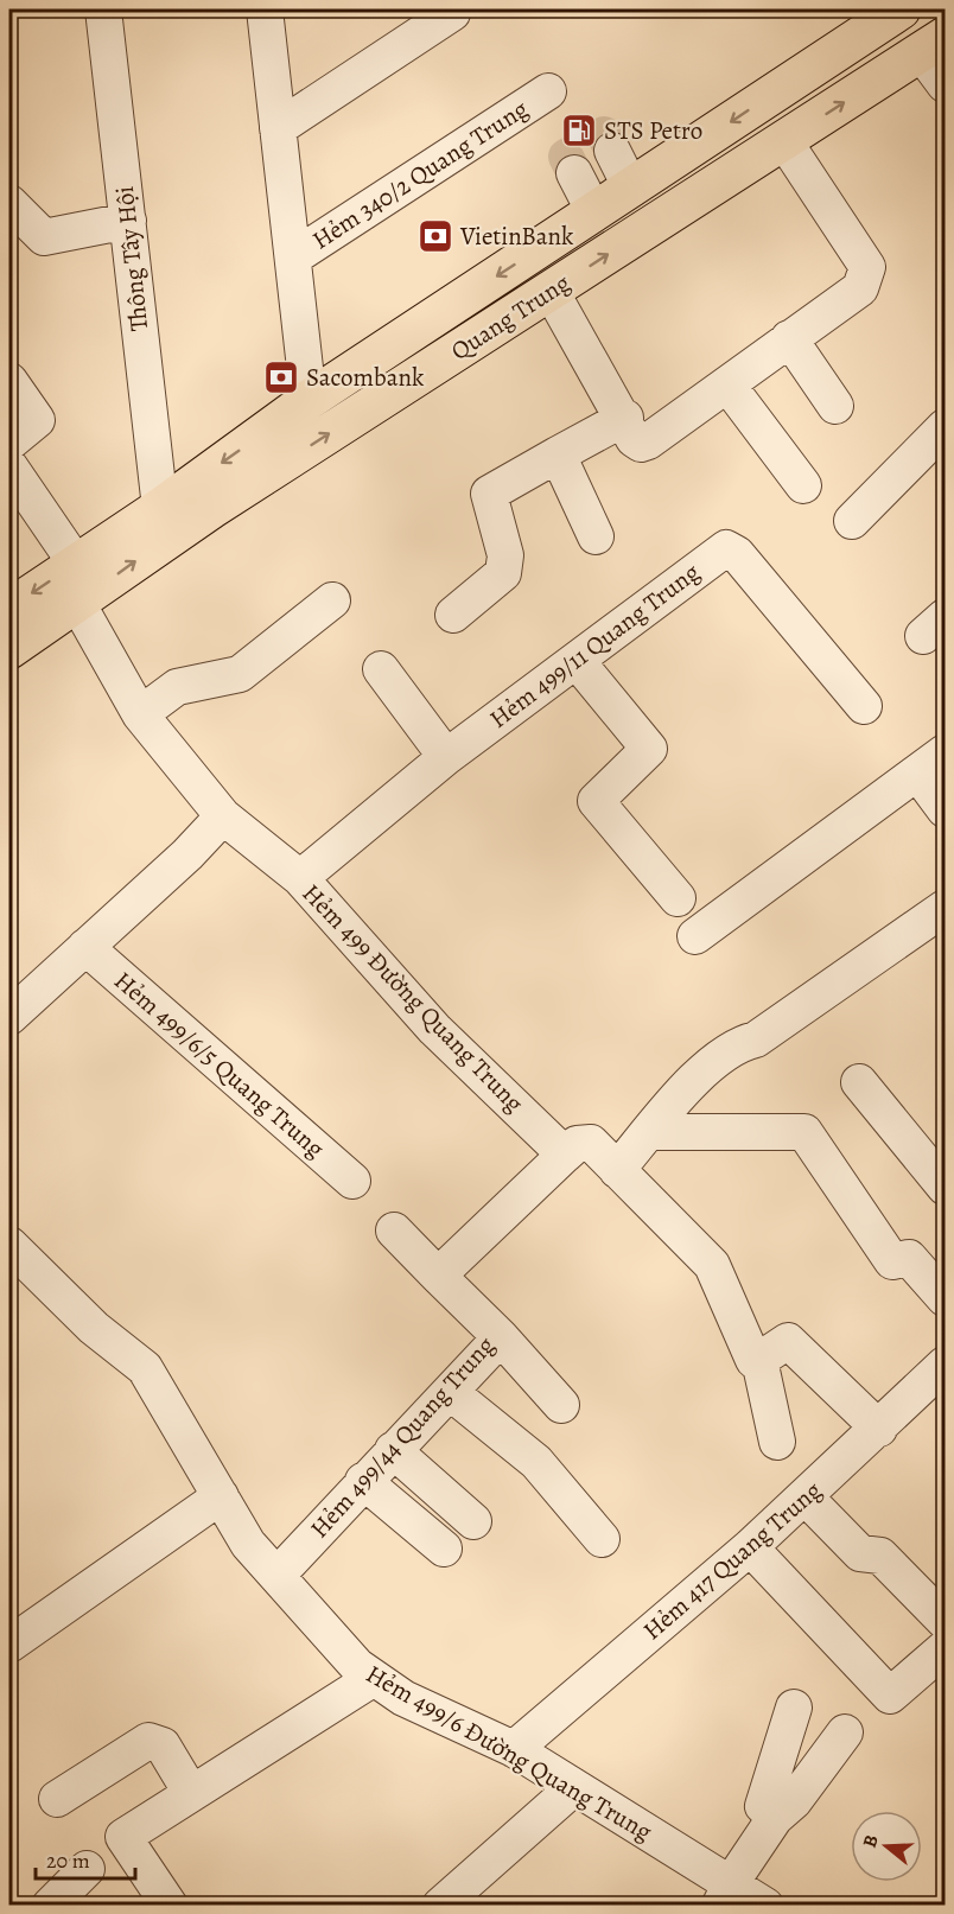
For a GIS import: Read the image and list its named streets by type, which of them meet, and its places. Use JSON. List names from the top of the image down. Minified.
{"streets":{"main road":["Quang Trung"],"street":["Hẻm 340/2 Quang Trung","Thông Tây Hội","Hẻm 499/11 Quang Trung","Hẻm 499 Đường Quang Trung","Hẻm 499/6/5 Quang Trung","Hẻm 499/44 Quang Trung","Hẻm 417 Quang Trung","Hẻm 499/6 Đường Quang Trung"]},"crossings":[["Thông Tây Hội","Quang Trung"],["Quang Trung","Hẻm 499 Đường Quang Trung"],["Hẻm 499/11 Quang Trung","Hẻm 499 Đường Quang Trung"],["Hẻm 499/44 Quang Trung","Hẻm 499/6 Đường Quang Trung"],["Hẻm 417 Quang Trung","Hẻm 499/6 Đường Quang Trung"]],"places":{"fuel station":["STS Petro"],"bank":["VietinBank","Sacombank"]},"scale_bar":"20 m","north":"left"}
